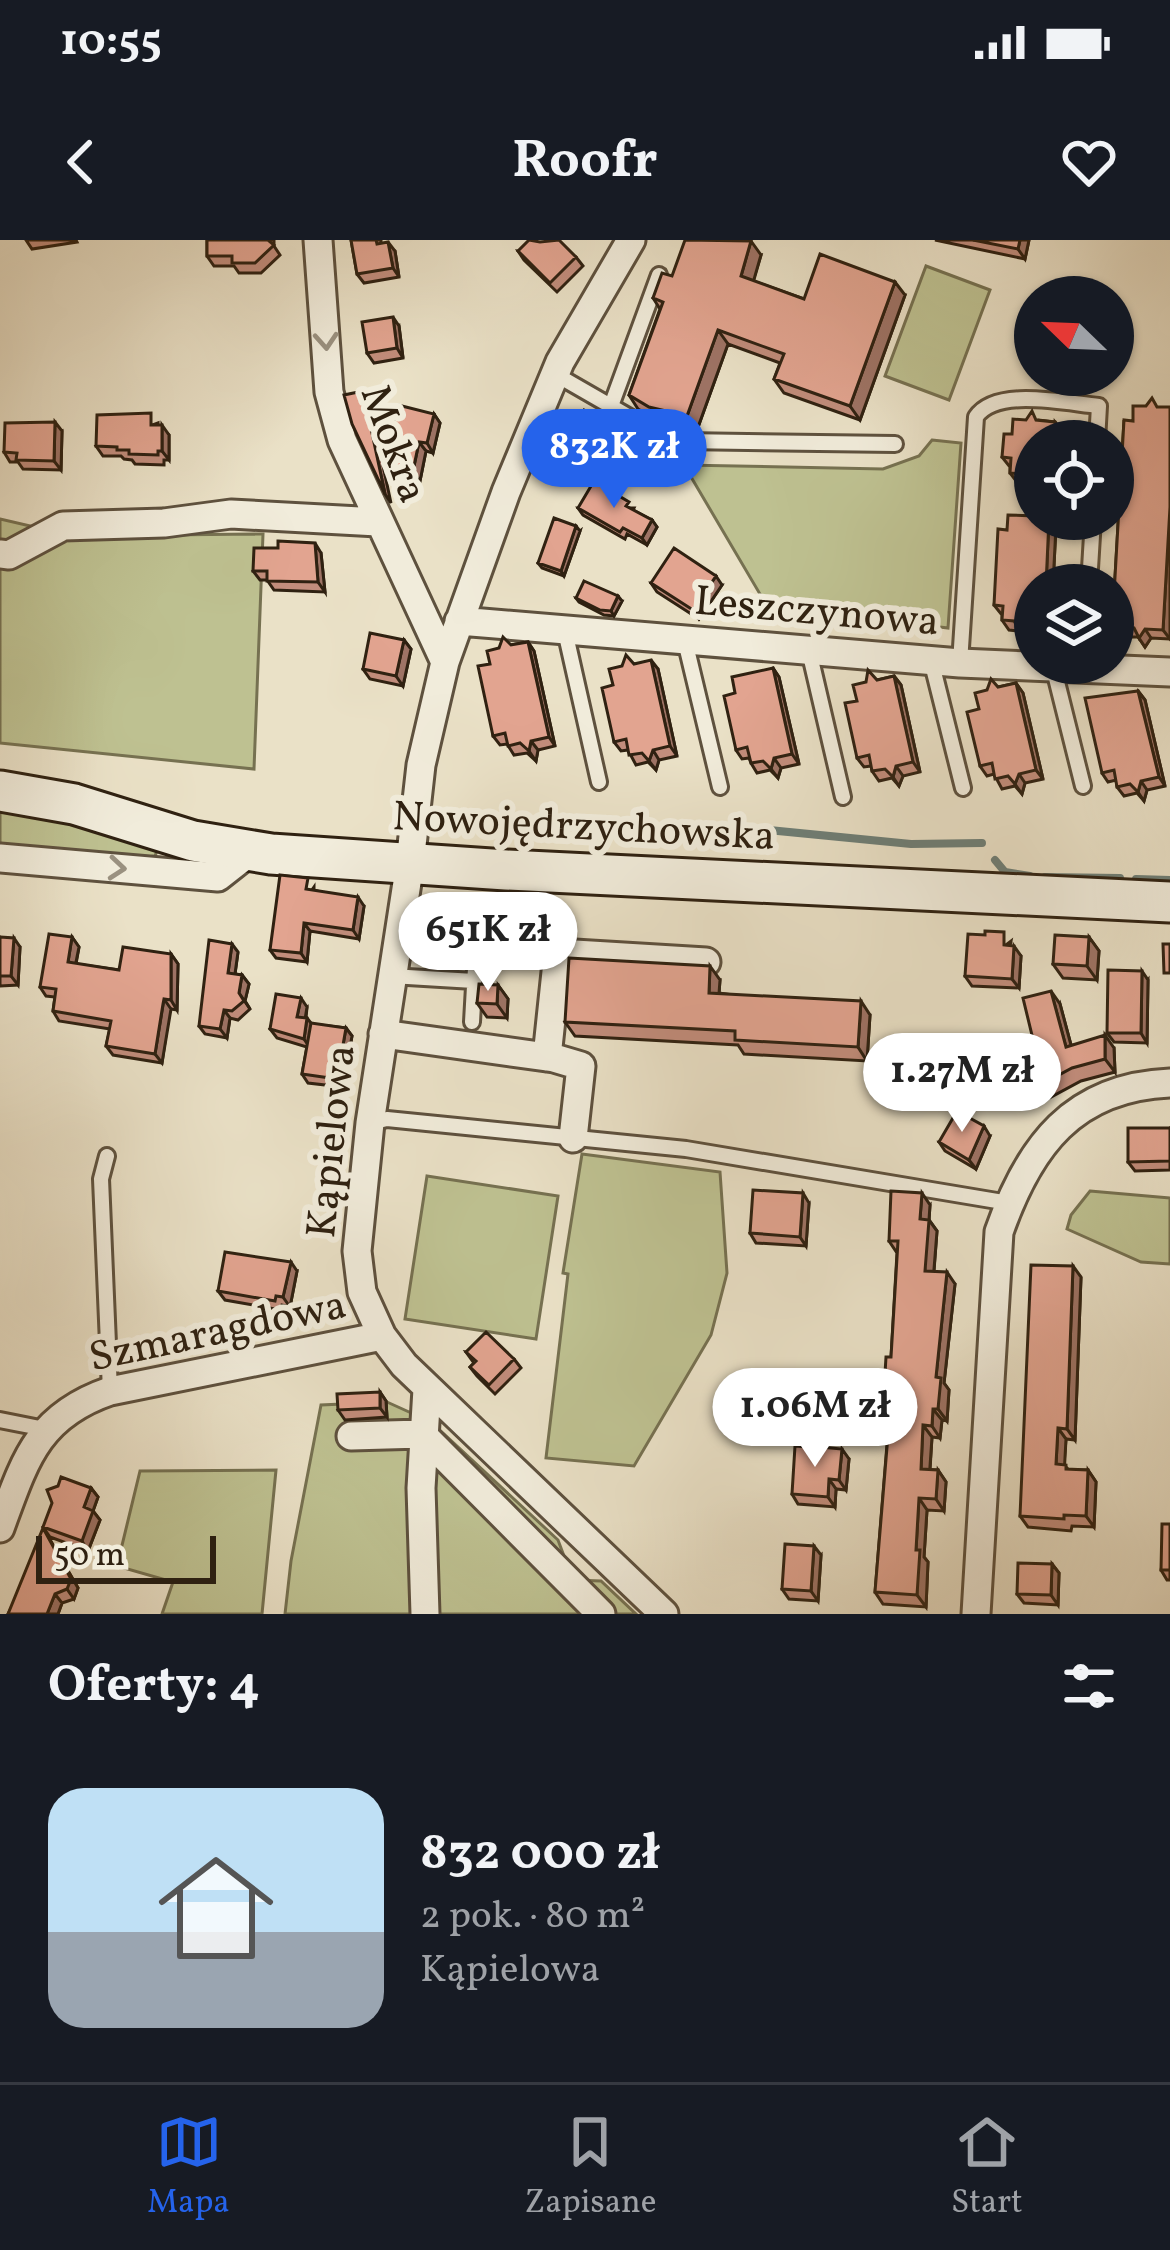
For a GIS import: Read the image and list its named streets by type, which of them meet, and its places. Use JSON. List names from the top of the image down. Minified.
{"streets":{"street":["Mokra","Leszczynowa","Nowojędrzychowska","Kąpielowa","Szmaragdowa"]},"crossings":[["Mokra","Kąpielowa"],["Leszczynowa","Kąpielowa"],["Nowojędrzychowska","Kąpielowa"],["Kąpielowa","Szmaragdowa"]],"one_way":["Mokra"],"scale_bar":"50 m","north":"top left","page":{"status":"10:55","header":"Roofr","price":["832K zł","651K zł","1.27M zł","1.06M zł"],"scale":"50 m","heading":"Oferty: 4","list":[{"name":"832 000 zł","note":"2 pok. · 80 m² · Kąpielowa"}],"tabs":["Mapa","Zapisane","Start"]}}
